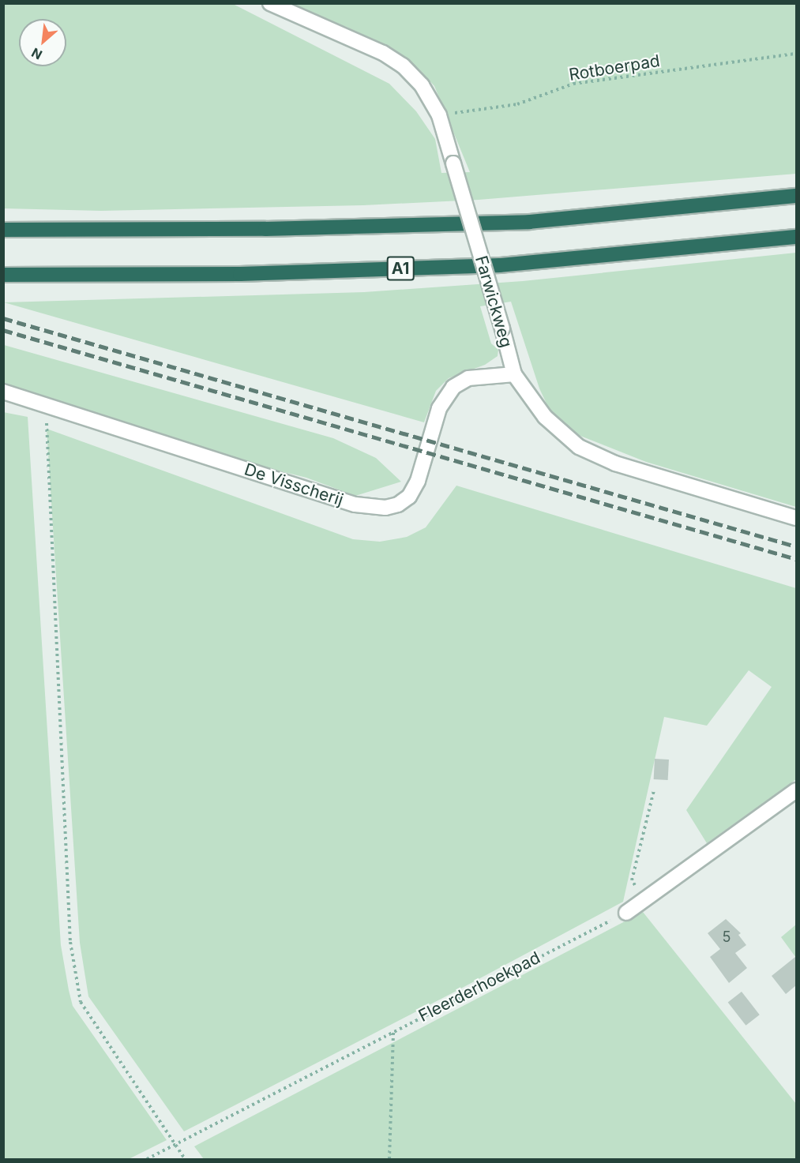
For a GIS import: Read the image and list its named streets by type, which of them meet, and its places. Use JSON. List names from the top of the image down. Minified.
{"streets":{"highway":["A1"],"street":["Farwickweg","De Visscherij"],"path":["Rotboerpad","Fleerderhoekpad"]},"crossings":[["Rotboerpad","Farwickweg"],["Farwickweg","De Visscherij"]],"house_numbers":["5"],"north":"bottom left"}
